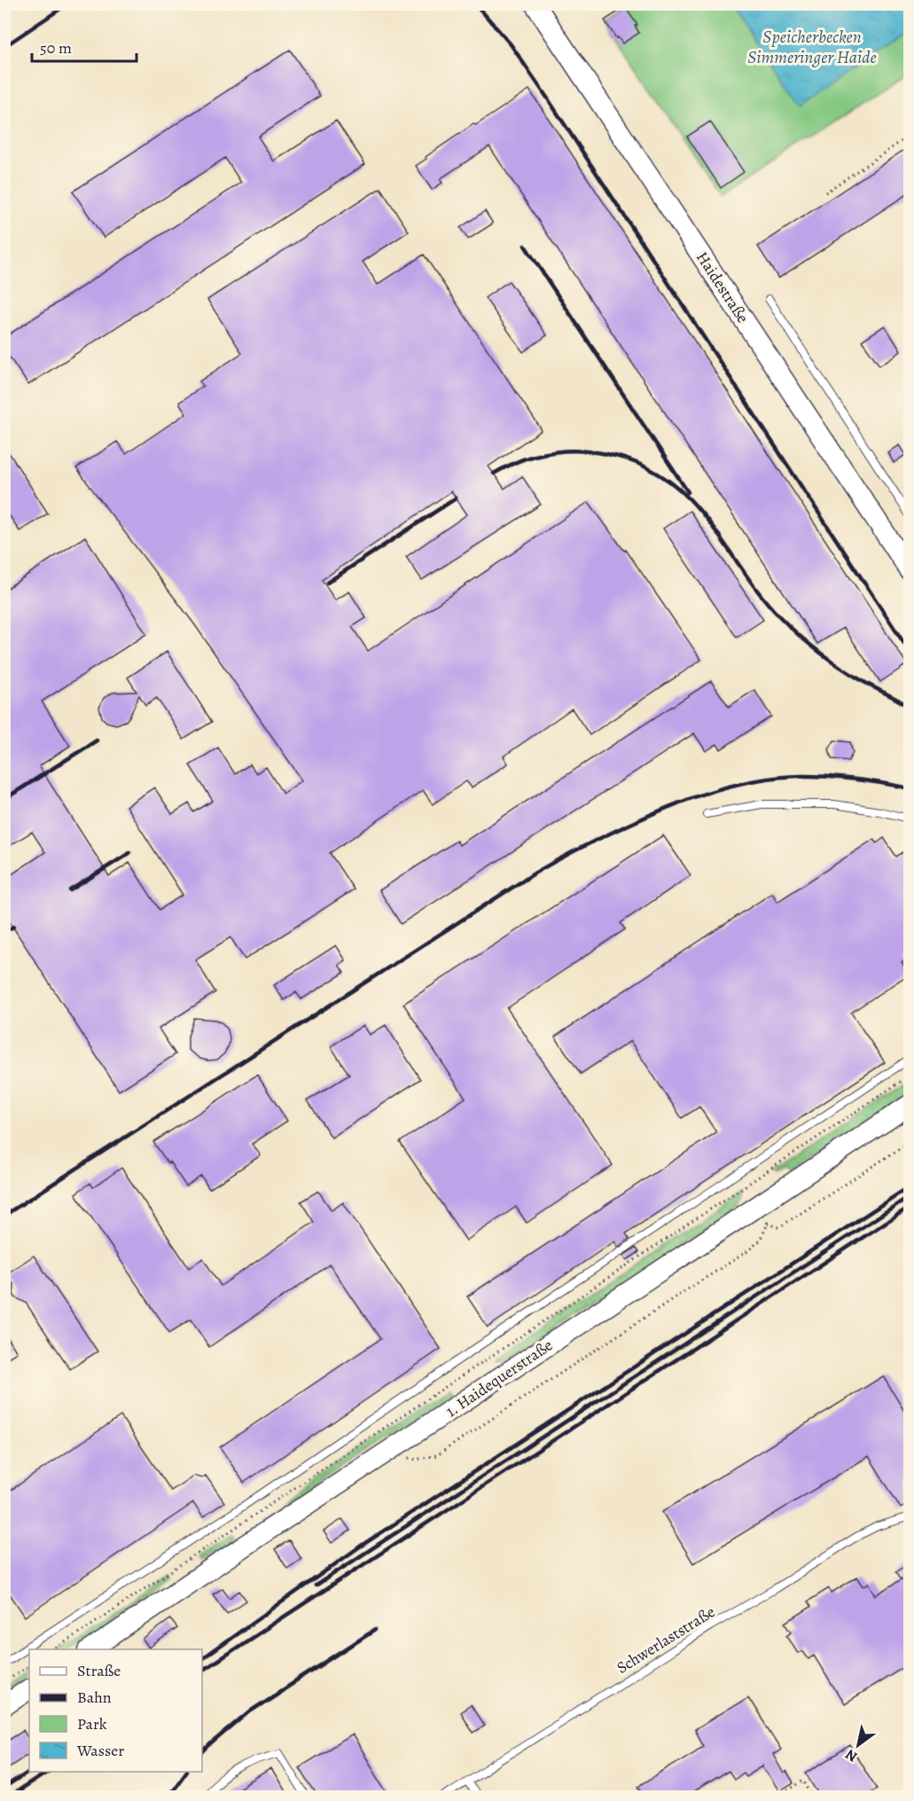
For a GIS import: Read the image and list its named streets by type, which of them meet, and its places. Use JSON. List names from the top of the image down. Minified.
{"streets":{"main road":["Haidestraße","1. Haidequerstraße"],"lane":["Schwerlaststraße"]},"water":["Speicherbecken Simmeringer Haide"],"legend":["Straße","Bahn","Park","Wasser"],"scale_bar":"50 m","north":"bottom left"}
